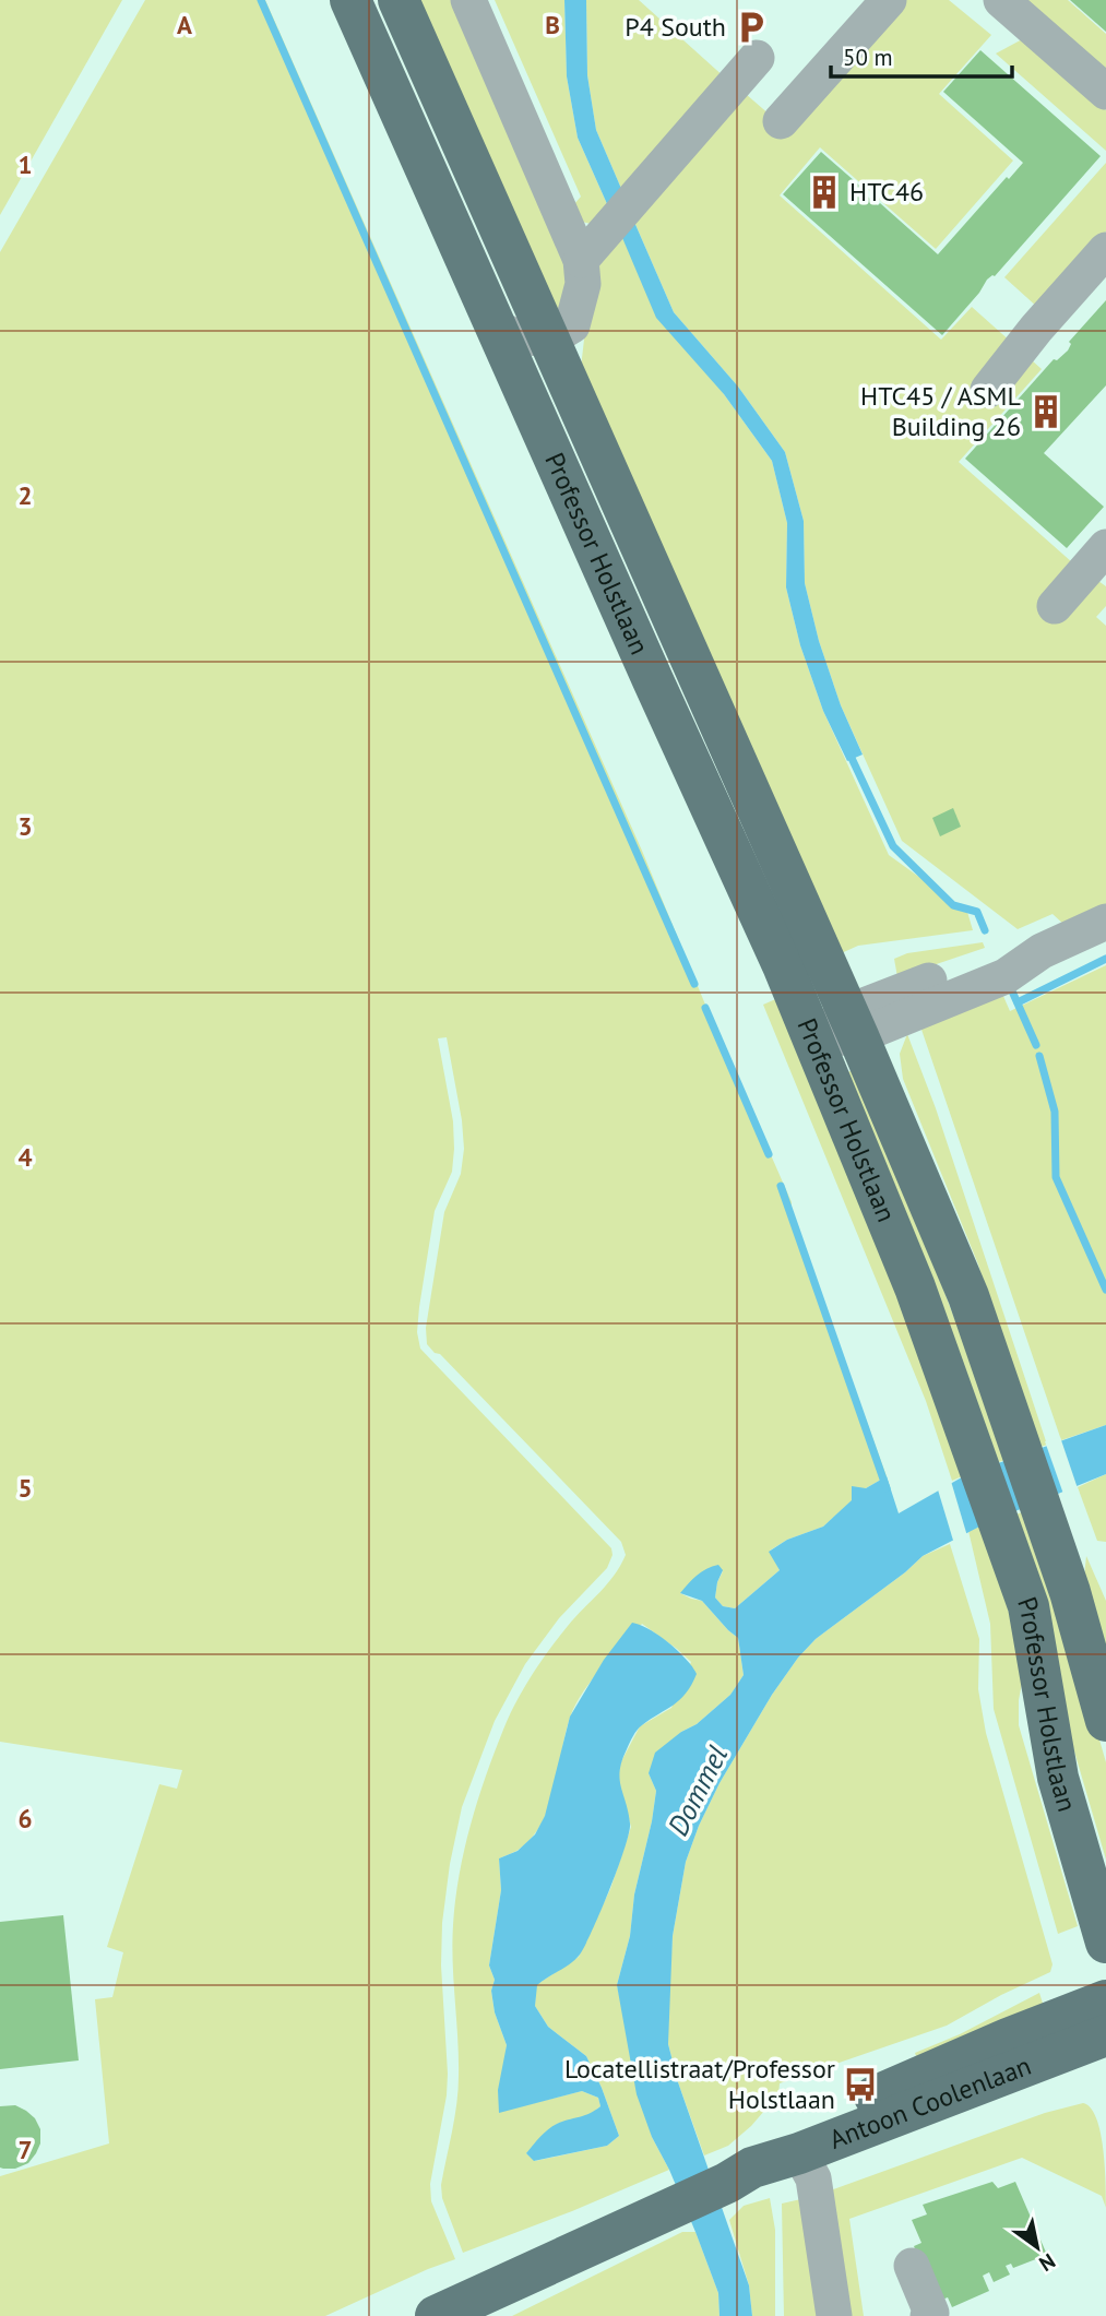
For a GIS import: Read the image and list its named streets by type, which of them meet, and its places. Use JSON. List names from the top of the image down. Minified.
{"streets":{"main road":["Professor Holstlaan","Antoon Coolenlaan"]},"water":["Dommel"],"places":{"parking":["P4 South"],"building":["HTC46","HTC45 / ASML Building 26"],"bus stop":["Locatellistraat/Professor Holstlaan"]},"scale_bar":"50 m","north":"bottom right","grid":{"columns":["A","B"],"rows":["1","2","3","4","5","6","7"]}}
